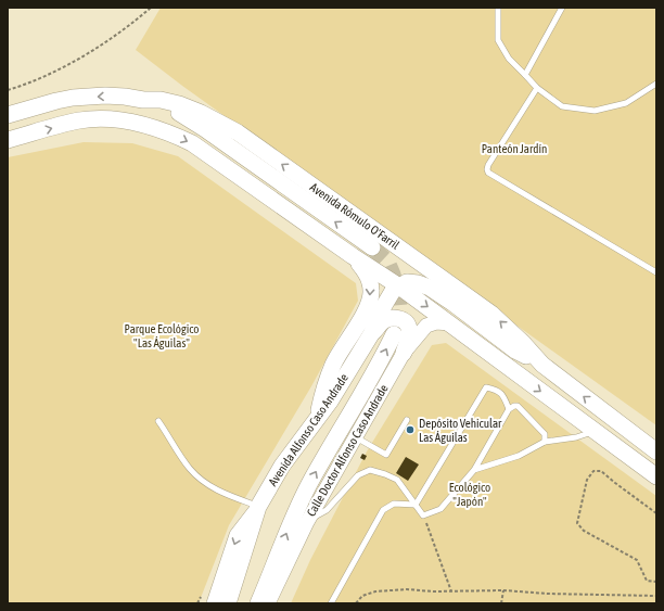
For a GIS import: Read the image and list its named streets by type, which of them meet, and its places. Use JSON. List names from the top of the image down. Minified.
{"streets":{"main road":["Avenida Rómulo O'Farril","Avenida Alfonso Caso Andrade"],"street":["Calle Doctor Alfonso Caso Andrade"]},"parks":["Panteón Jardín","Parque Ecológico \"Las Águilas\"","Ecológico \"Japón\""],"places":["Depósito Vehicular Las Águilas"]}
